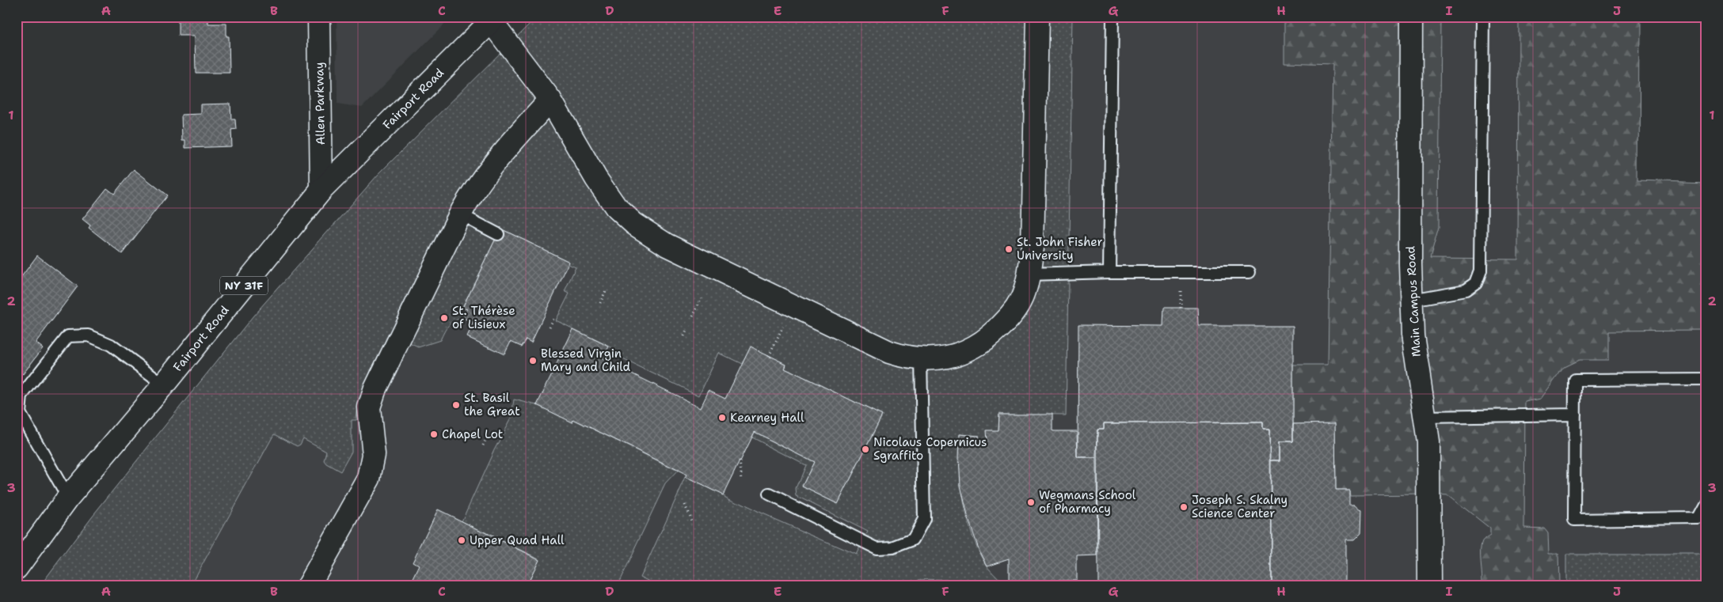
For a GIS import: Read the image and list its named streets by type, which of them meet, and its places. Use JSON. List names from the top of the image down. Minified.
{"streets":{"street":["Fairport Road","Allen Parkway","NY 31F","Main Campus Road"]},"crossings":[["Fairport Road","Allen Parkway"]],"places":["St. John Fisher University","St. Thérèse of Lisieux","Blessed Virgin Mary and Child","St. Basil the Great","Kearney Hall","Chapel Lot","Nicolaus Copernicus Sgraffito","Wegmans School of Pharmacy","Joseph S. Skalny Science Center","Upper Quad Hall"],"grid":{"columns":["A","B","C","D","E","F","G","H","I","J"],"rows":["1","2","3"]}}
